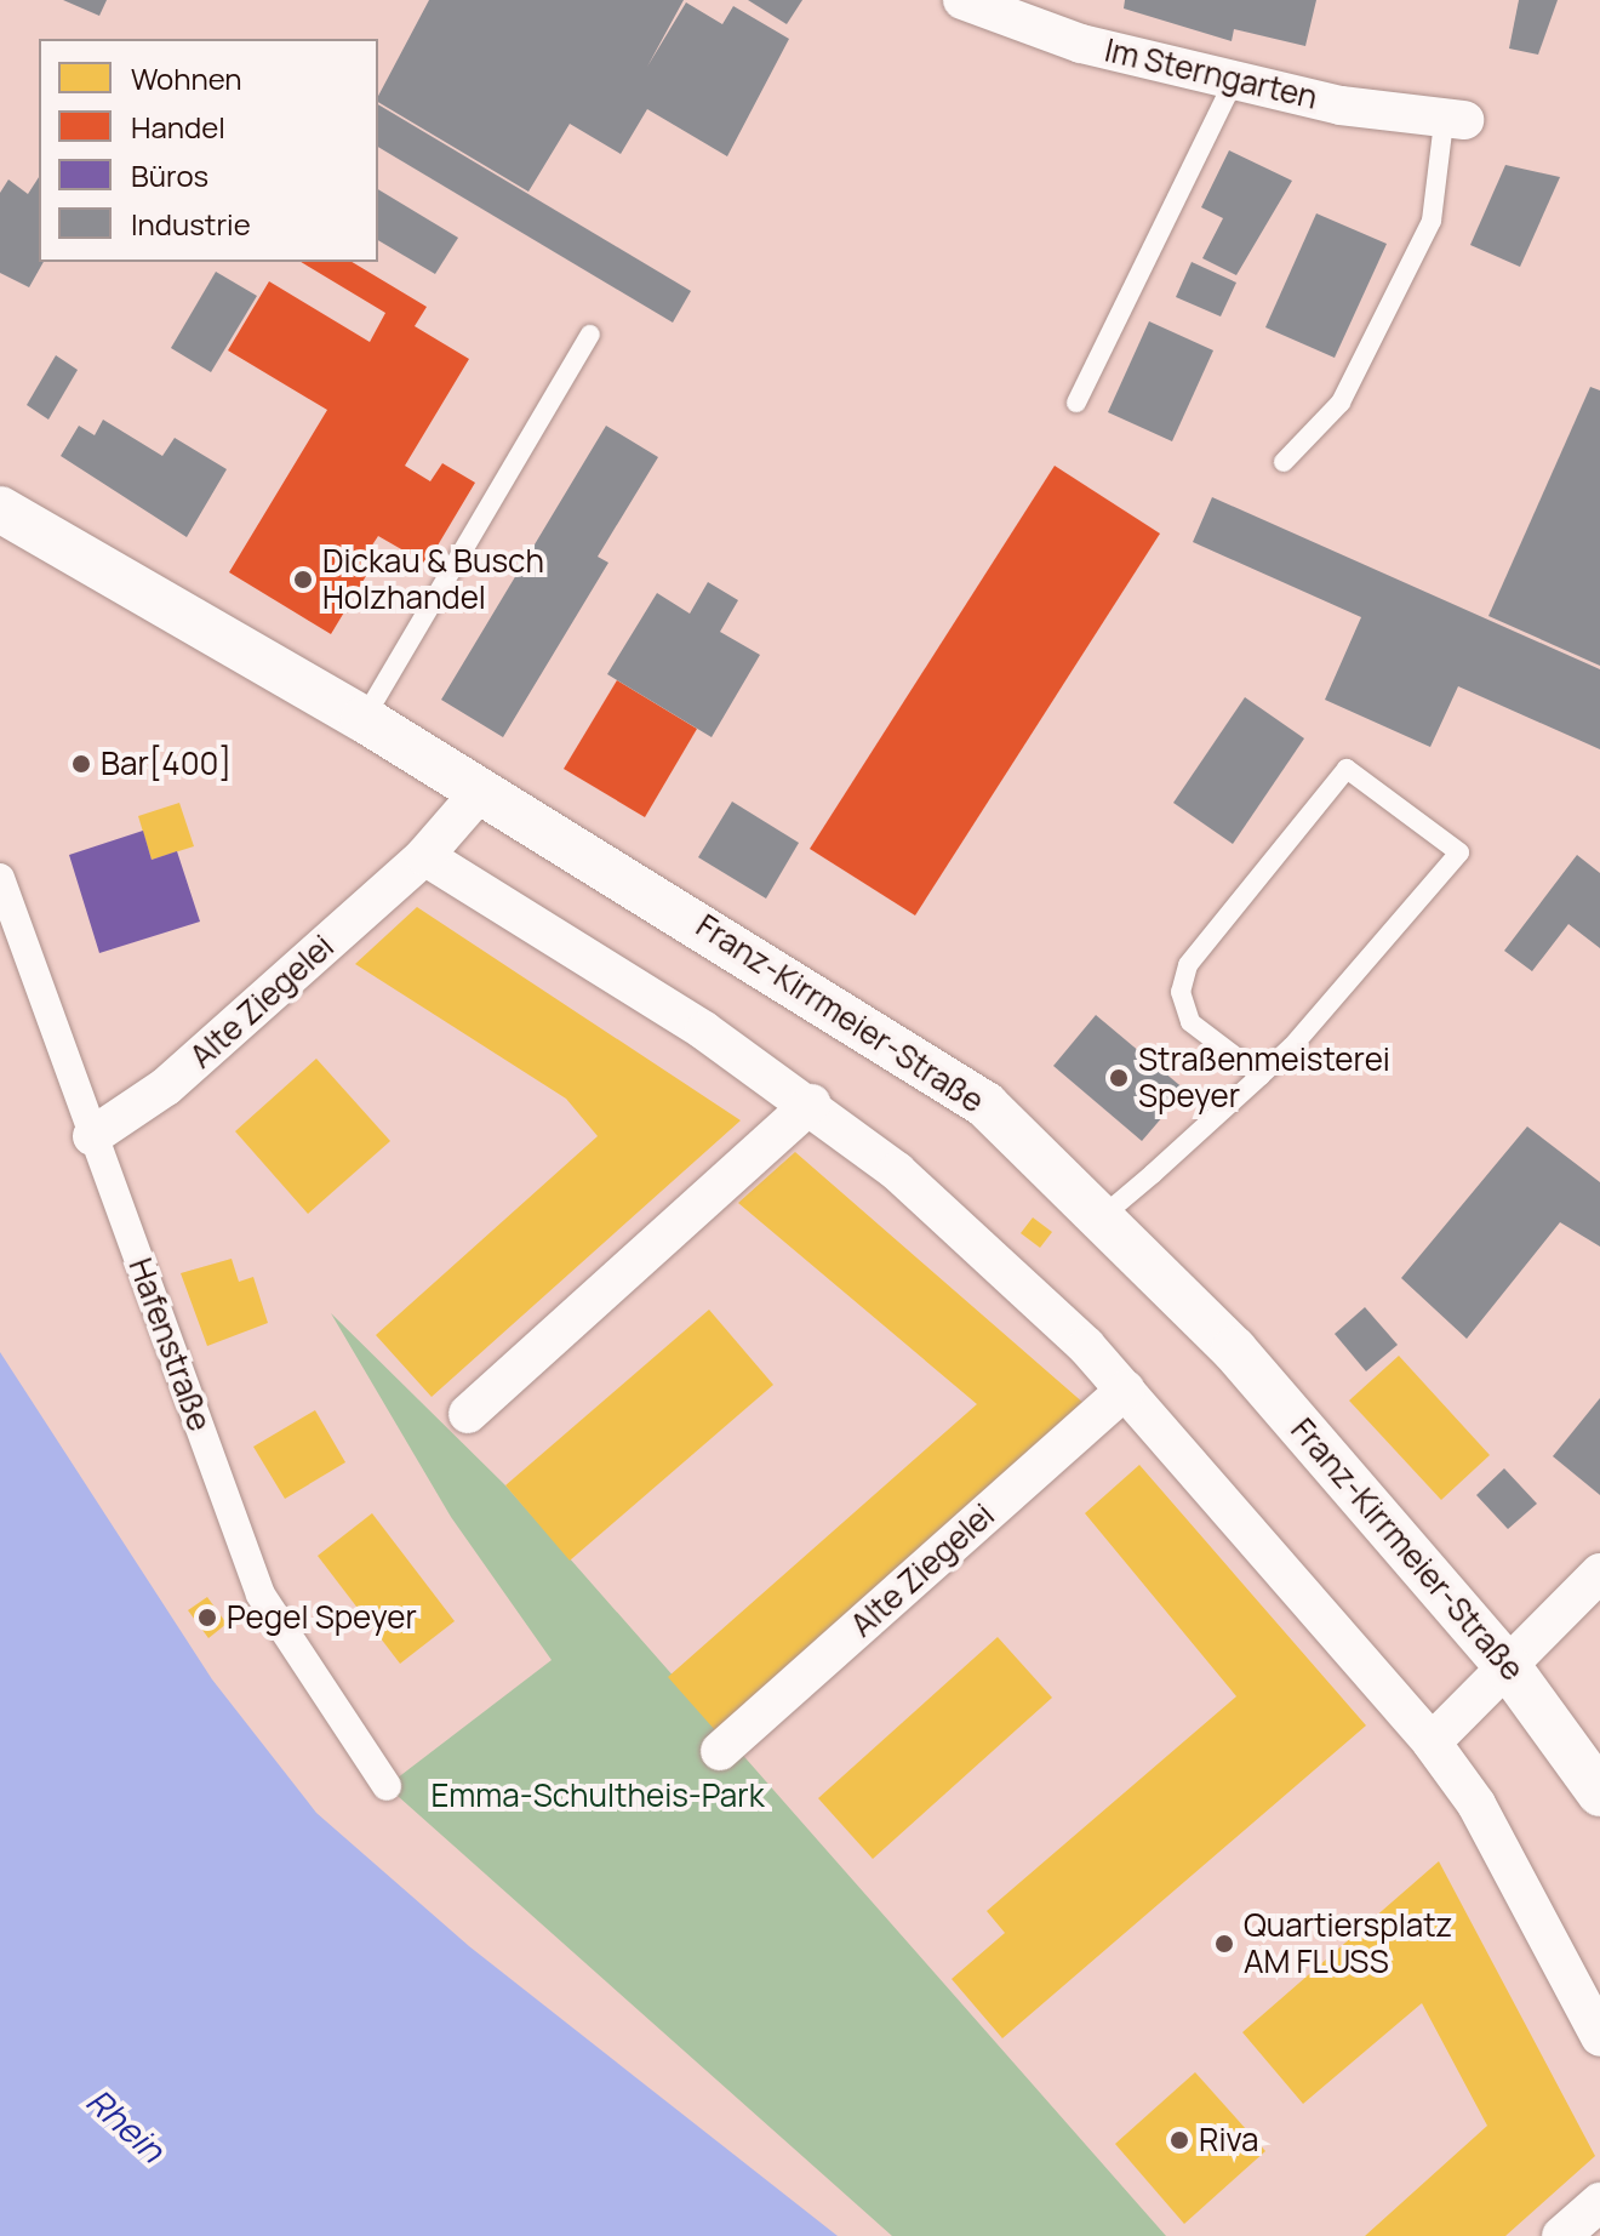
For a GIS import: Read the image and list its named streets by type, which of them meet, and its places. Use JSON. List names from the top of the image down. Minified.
{"streets":{"street":["Im Sterngarten","Alte Ziegelei","Franz-Kirrmeier-Straße","Hafenstraße"]},"crossings":[["Alte Ziegelei","Franz-Kirrmeier-Straße"],["Alte Ziegelei","Hafenstraße"]],"water":["Rhein"],"parks":["Emma-Schultheis-Park"],"places":["Dickau & Busch Holzhandel","Bar[400]","Straßenmeisterei Speyer","Pegel Speyer","Quartiersplatz AM FLUSS","Riva"],"legend":["Wohnen","Handel","Büros","Industrie"]}
